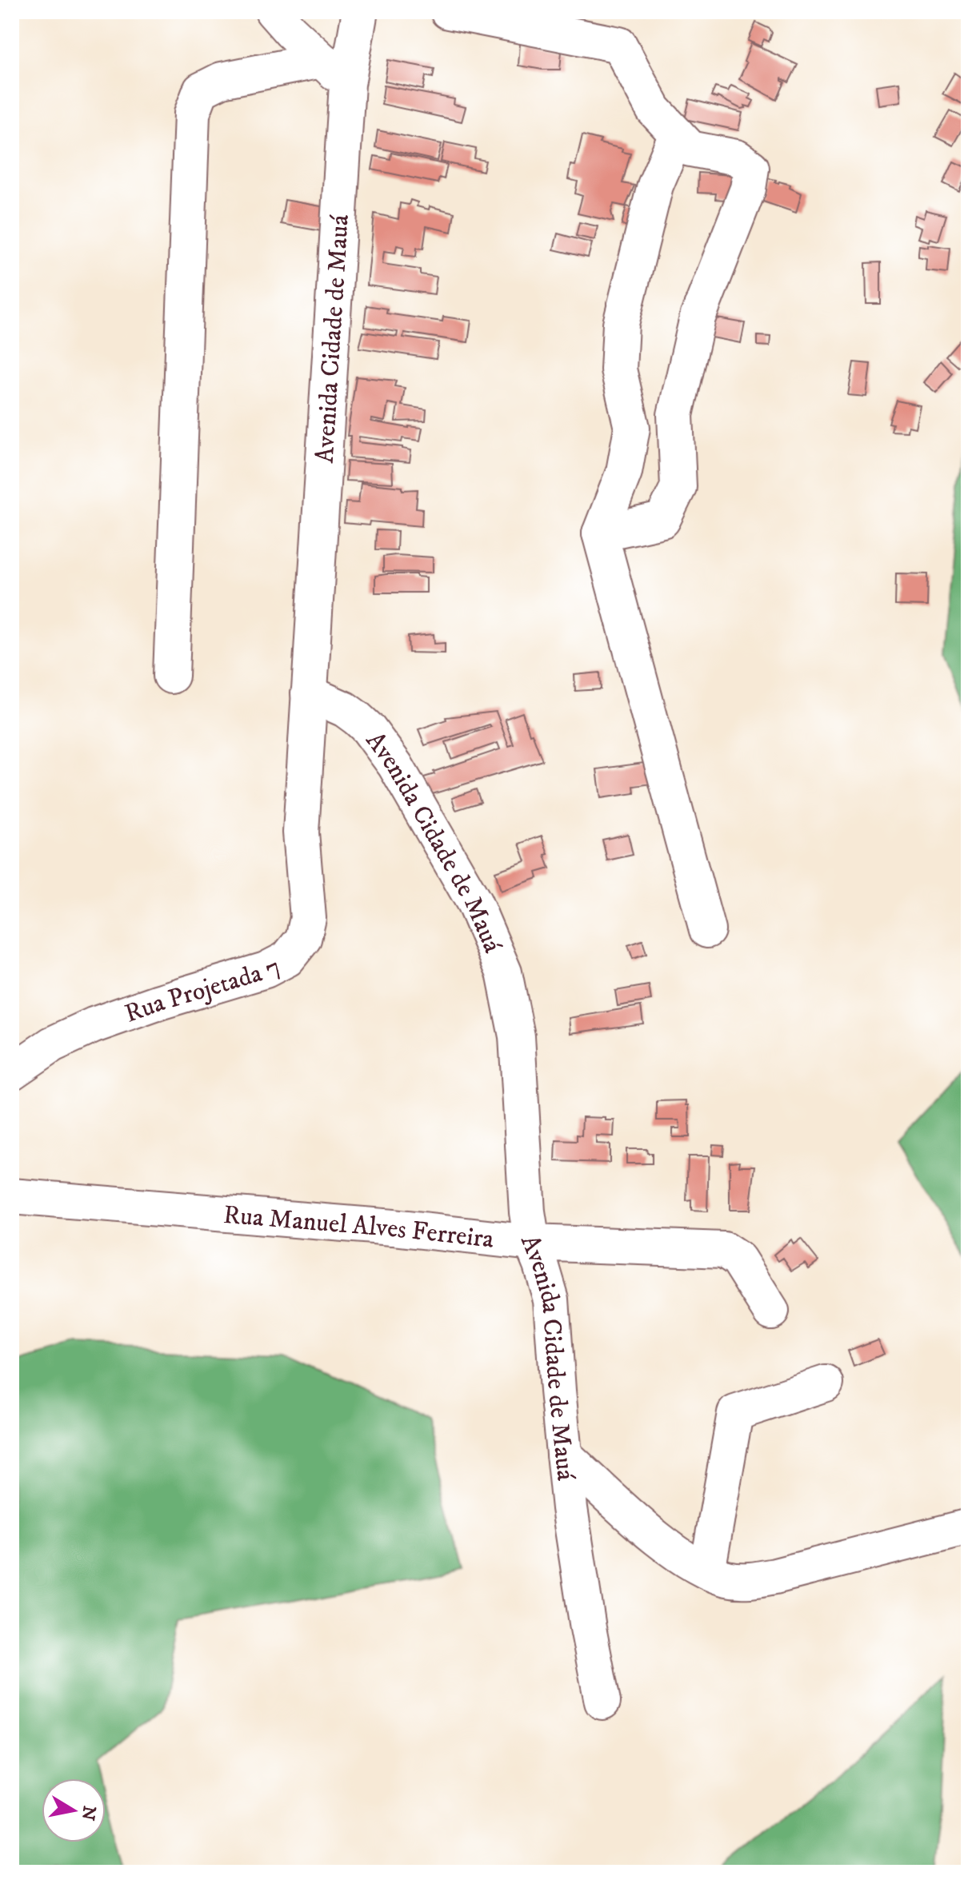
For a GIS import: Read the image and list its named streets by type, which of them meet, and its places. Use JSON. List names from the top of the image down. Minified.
{"streets":{"street":["Avenida Cidade de Mauá","Rua Projetada 7","Rua Manuel Alves Ferreira"]},"crossings":[["Avenida Cidade de Mauá","Rua Projetada 7"],["Avenida Cidade de Mauá","Rua Manuel Alves Ferreira"]],"north":"right"}
